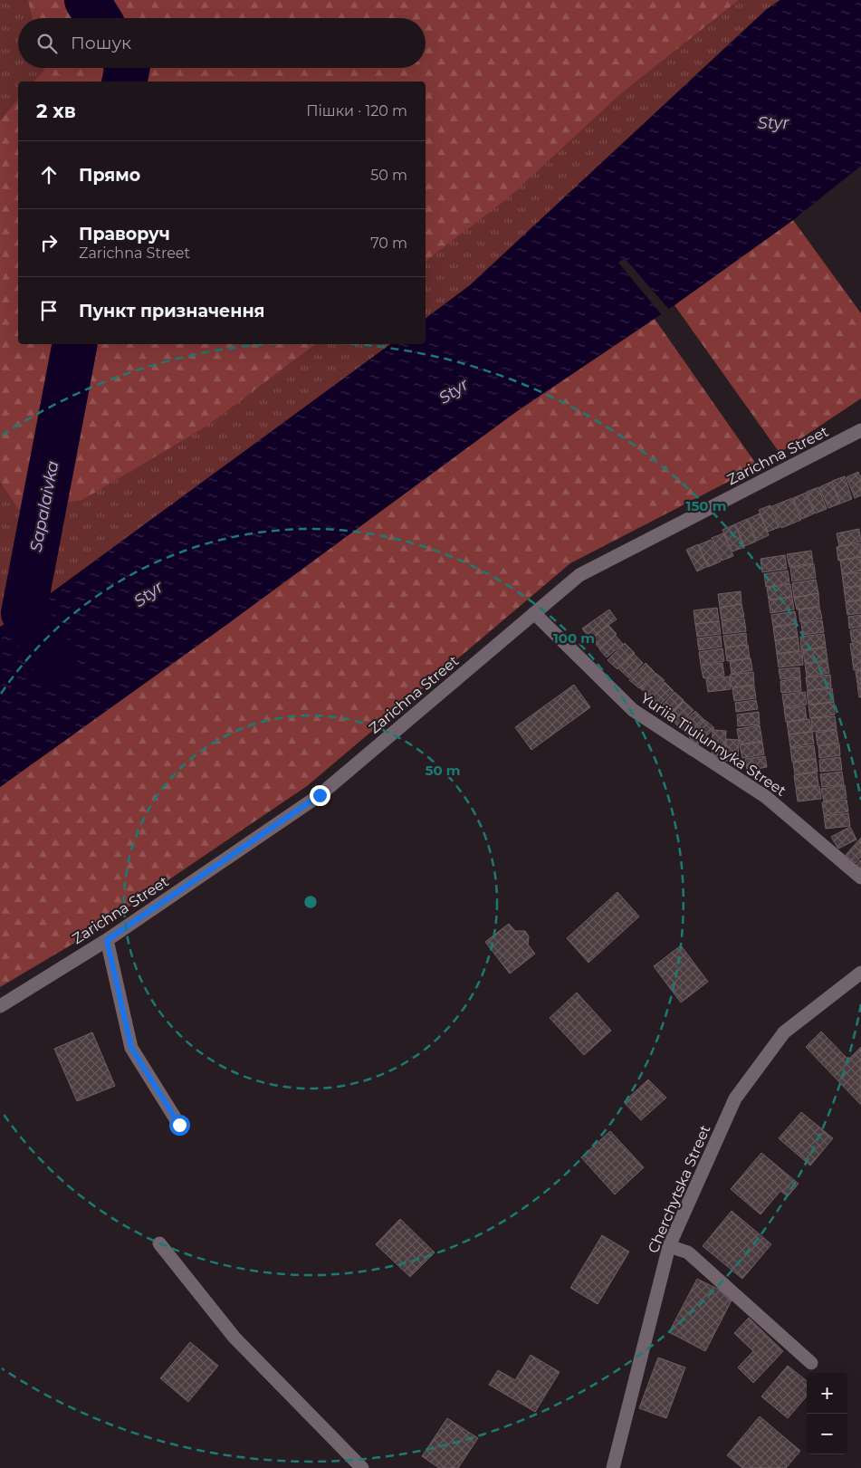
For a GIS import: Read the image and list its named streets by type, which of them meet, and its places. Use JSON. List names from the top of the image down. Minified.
{"streets":{"street":["Zarichna Street","Yuriia Tiuiunnyka Street","Cherchytska Street"]},"crossings":[["Zarichna Street","Yuriia Tiuiunnyka Street"]],"water":["Styr","Sapalaivka"],"page":{"search":"Пошук","heading":["2 хв","Пішки · 120 m"],"list":[["Прямо","50 m"],["Праворуч","Zarichna Street","70 m"],"Пункт призначення"],"map_buttons":["+","−"]},"rings":["150 m","100 m","50 m"]}
